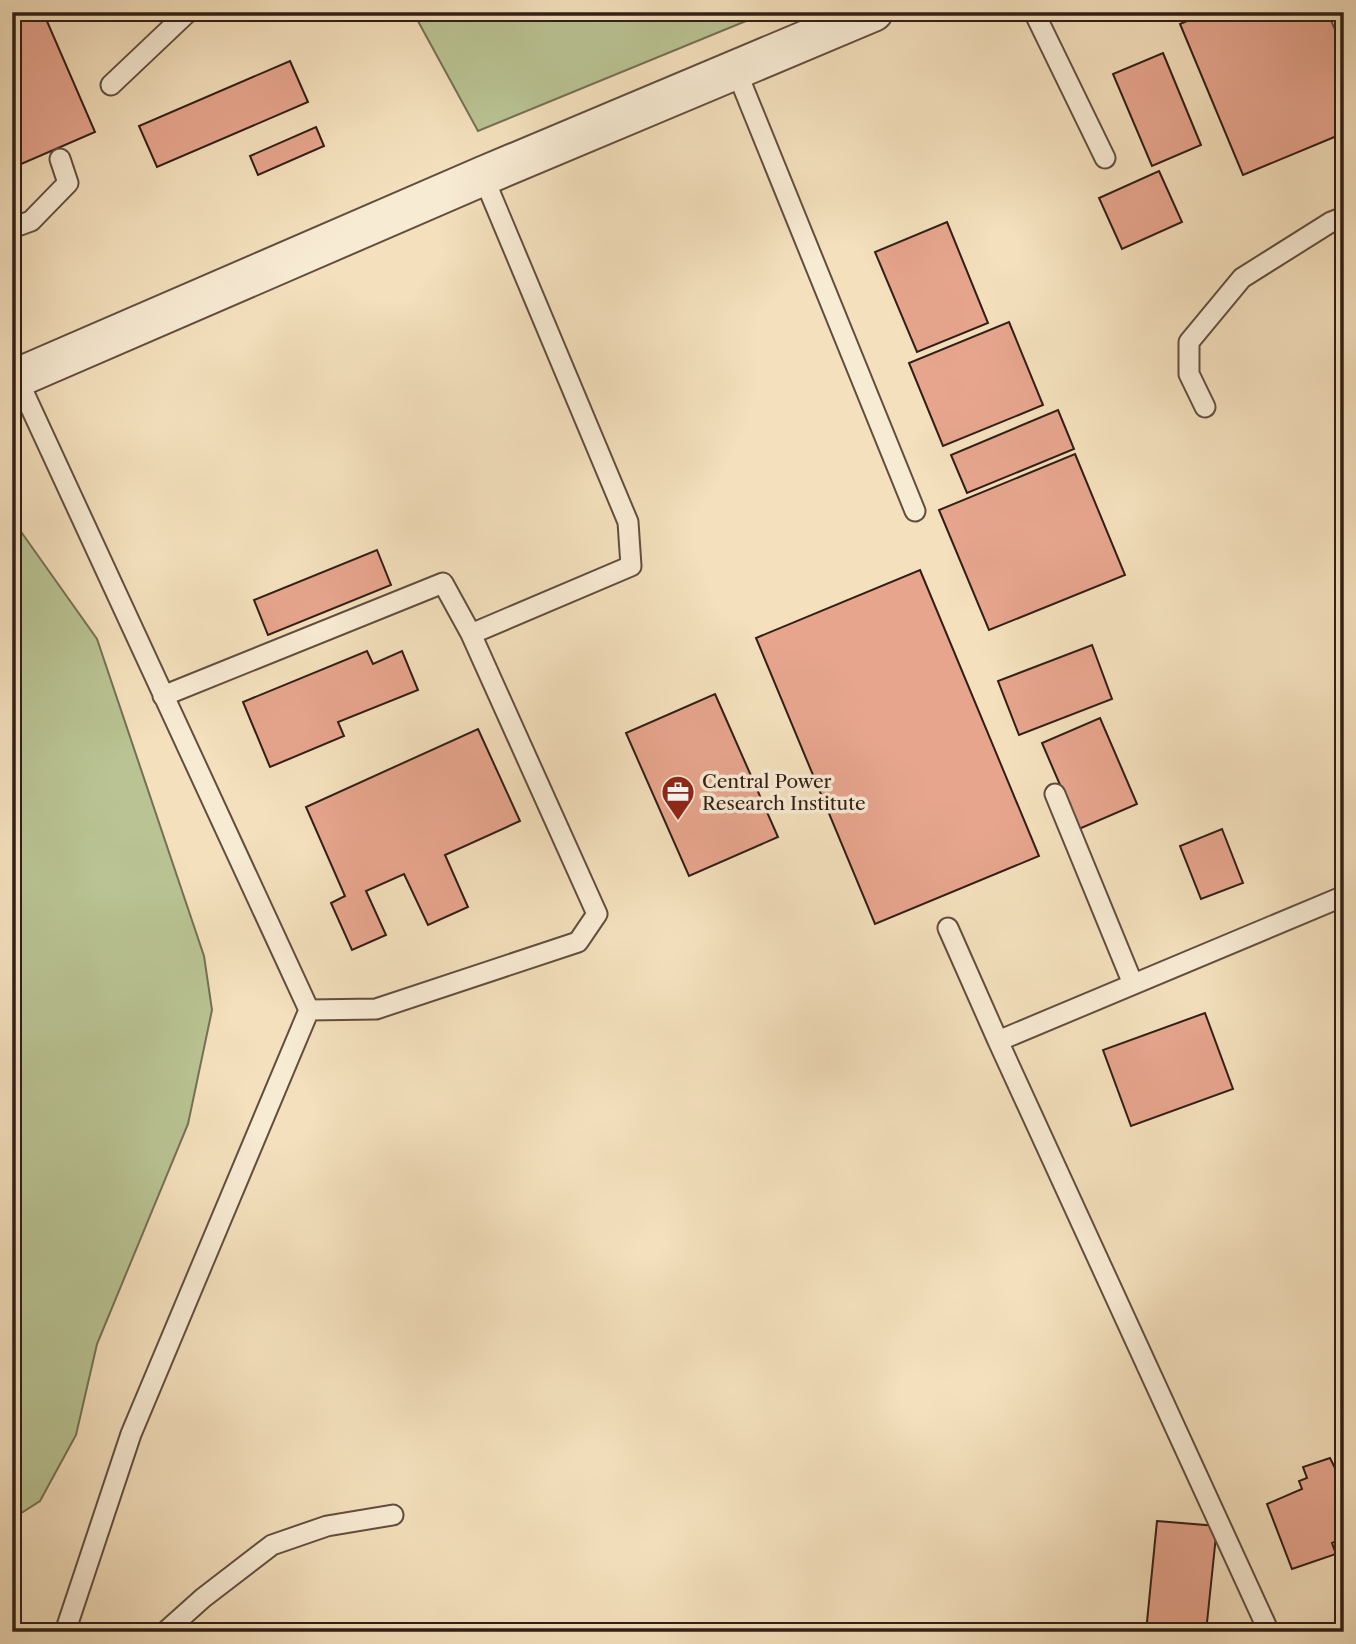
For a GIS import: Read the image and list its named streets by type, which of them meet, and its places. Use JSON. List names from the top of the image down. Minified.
{"places":{"office":["Central Power Research Institute"]}}
